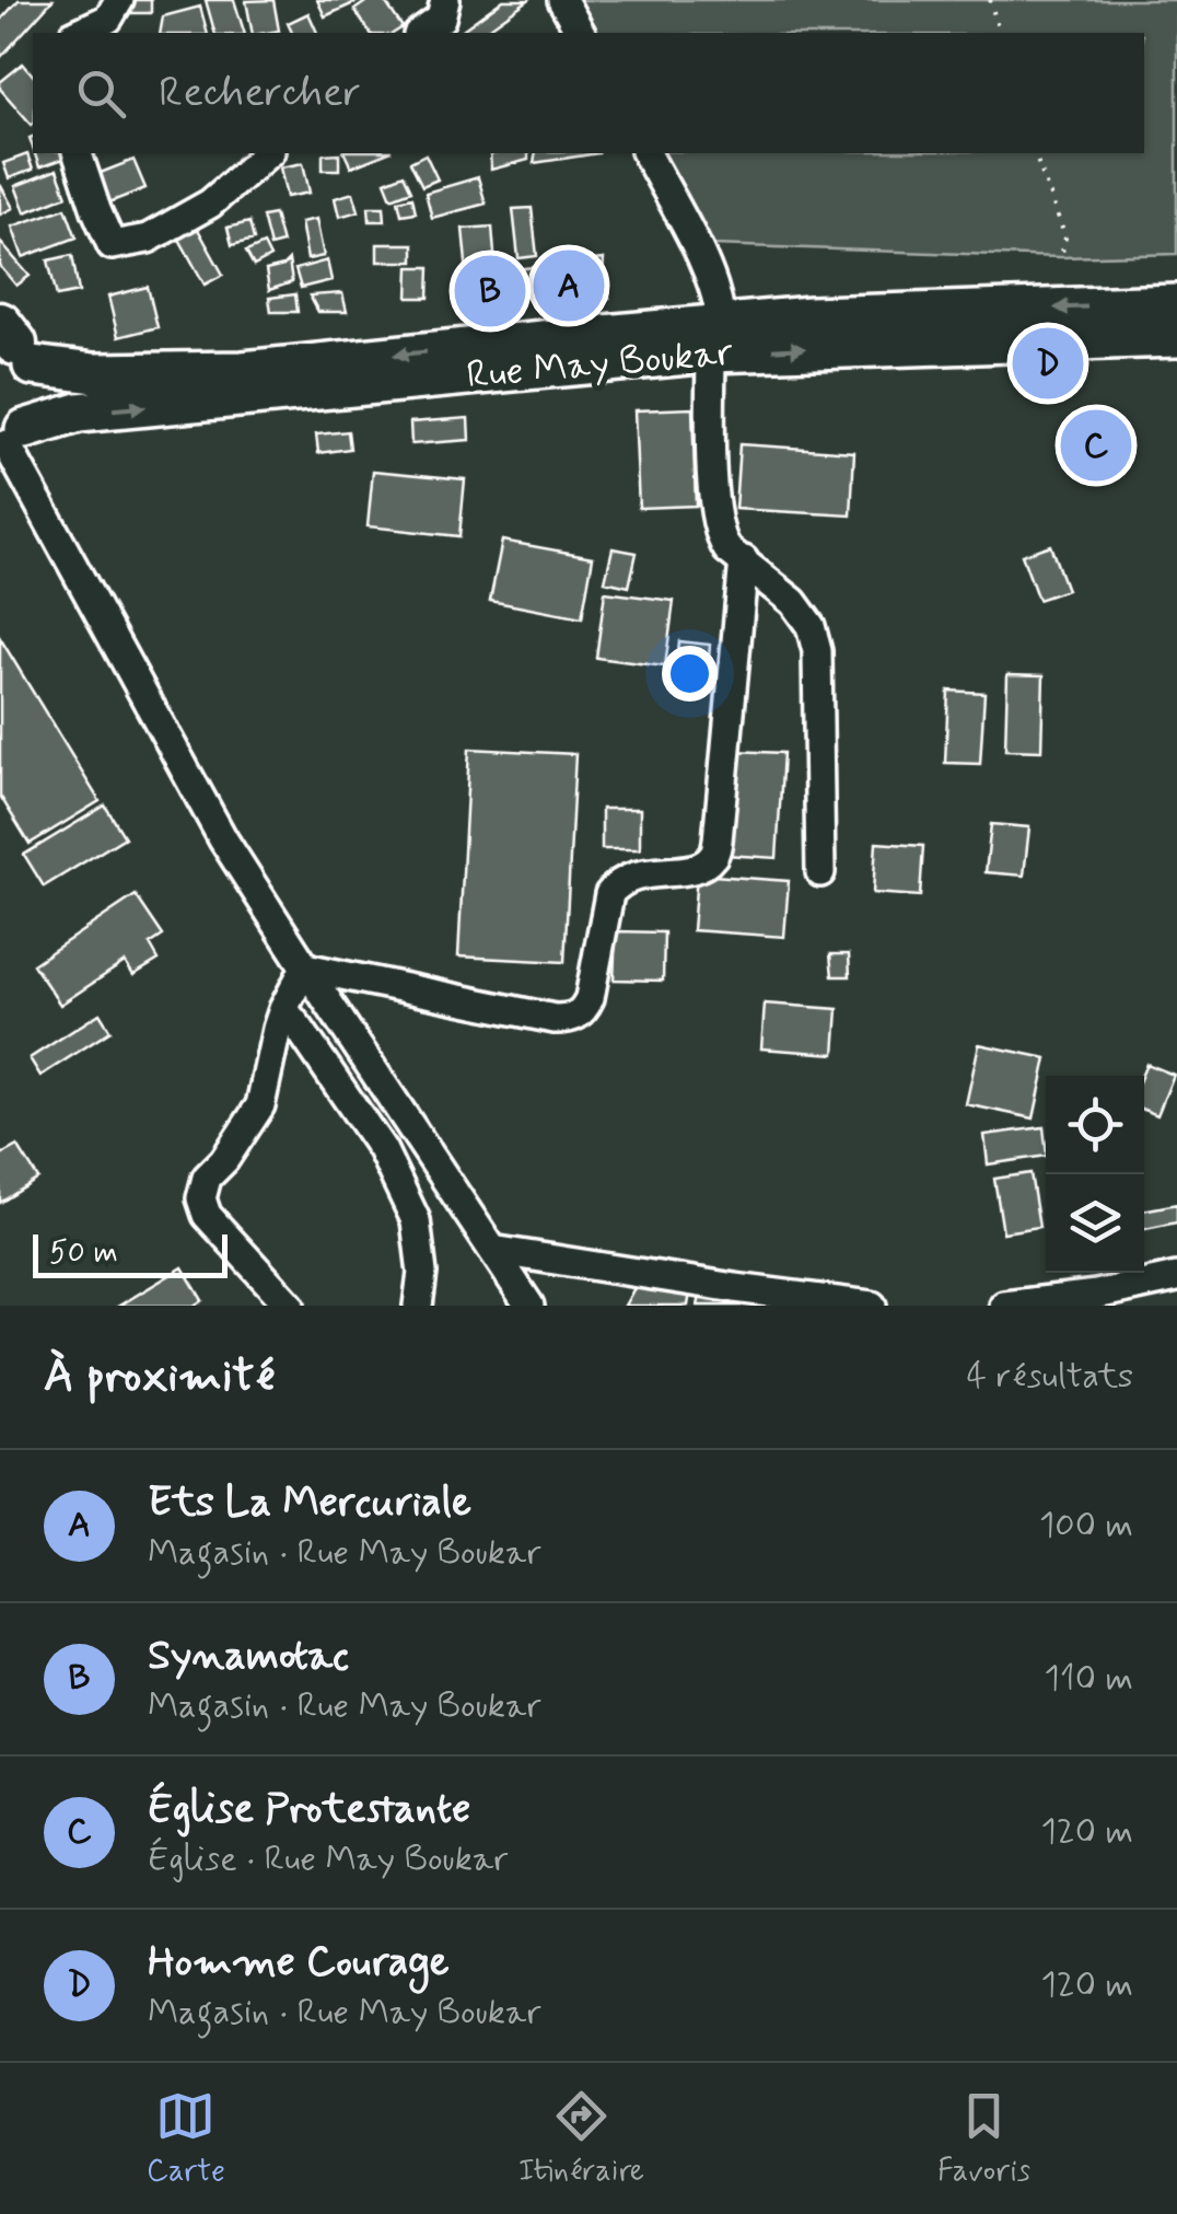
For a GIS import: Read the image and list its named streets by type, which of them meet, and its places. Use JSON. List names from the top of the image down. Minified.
{"streets":{"main road":["Rue May Boukar"]},"scale_bar":"50 m","page":{"search":"Rechercher","pins":["A","B","D","C"],"scale":"50 m","heading":["À proximité","4 résultats"],"list":[{"mark":"A","name":"Ets La Mercuriale","note":"Magasin · Rue May Boukar","value":"100 m"},{"mark":"B","name":"Synamotac","note":"Magasin · Rue May Boukar","value":"110 m"},{"mark":"C","name":"Église Protestante","note":"Église · Rue May Boukar","value":"120 m"},{"mark":"D","name":"Homme Courage","note":"Magasin · Rue May Boukar","value":"120 m"}],"nav":["Carte","Itinéraire","Favoris"]}}
